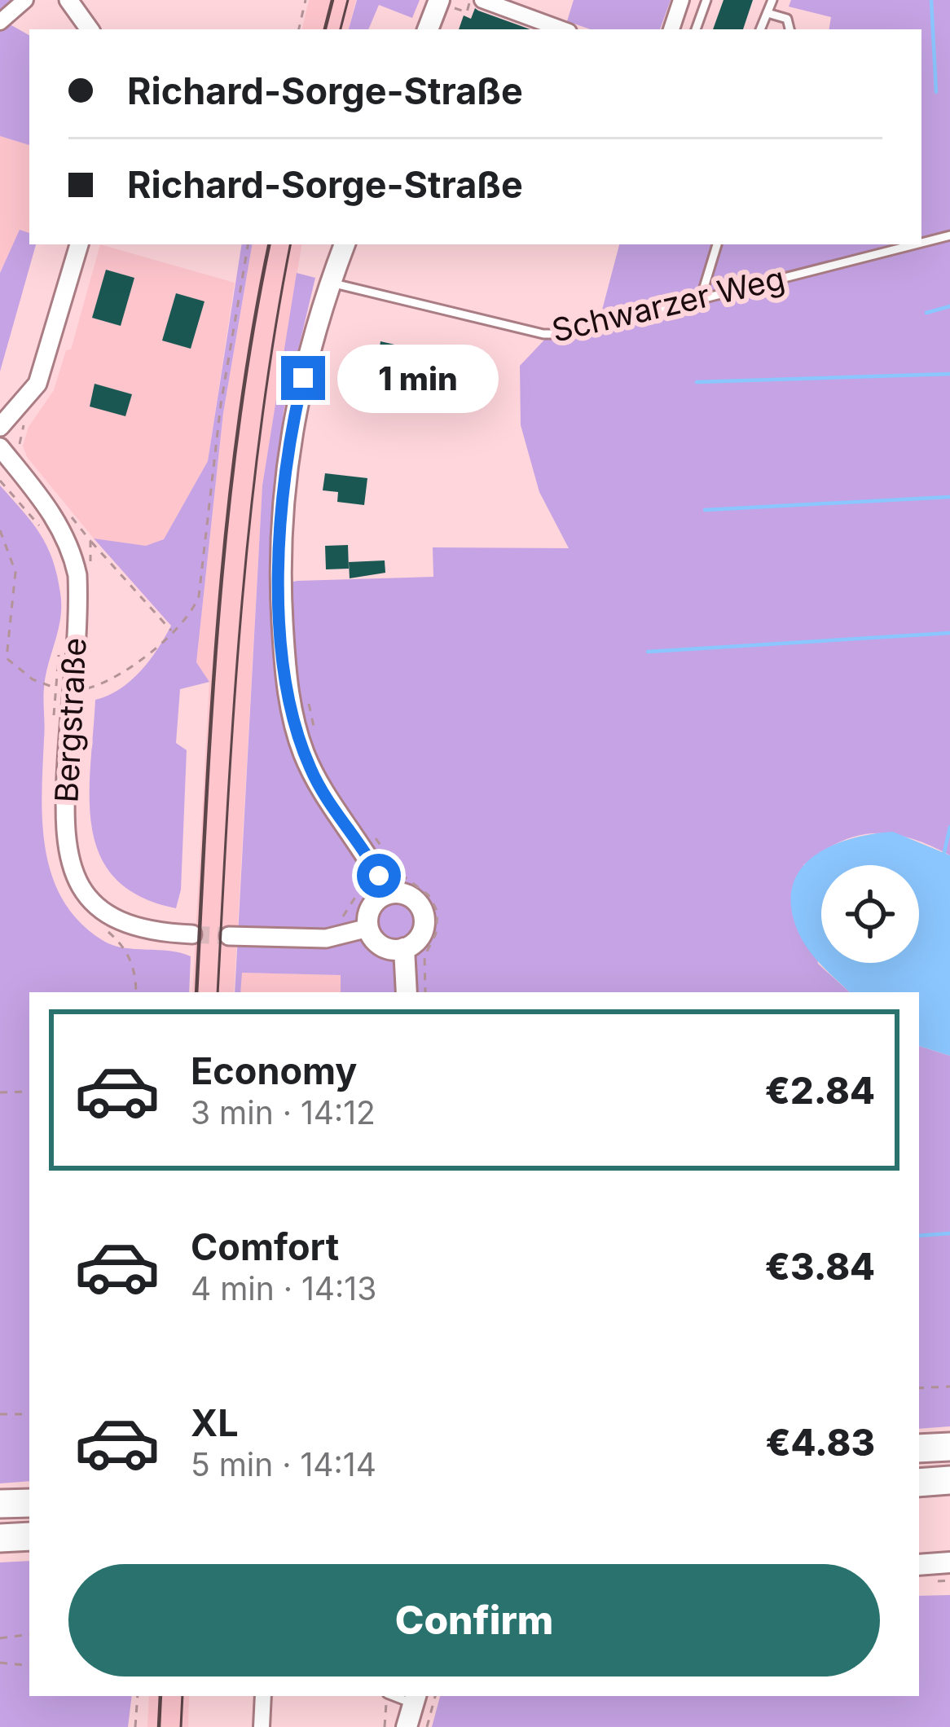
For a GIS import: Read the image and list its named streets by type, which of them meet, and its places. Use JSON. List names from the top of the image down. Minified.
{"streets":{"street":["Bergstraße"],"lane":["Schwarzer Weg"]},"page":{"banner":["Richard-Sorge-Straße","Richard-Sorge-Straße"],"bubble":"1 min","list":[{"name":"Economy","note":"3 min · 14:12","value":"€2.84"},{"name":"Comfort","note":"4 min · 14:13","value":"€3.84"},{"name":"XL","note":"5 min · 14:14","value":"€4.83"}],"buttons":"Confirm"}}
